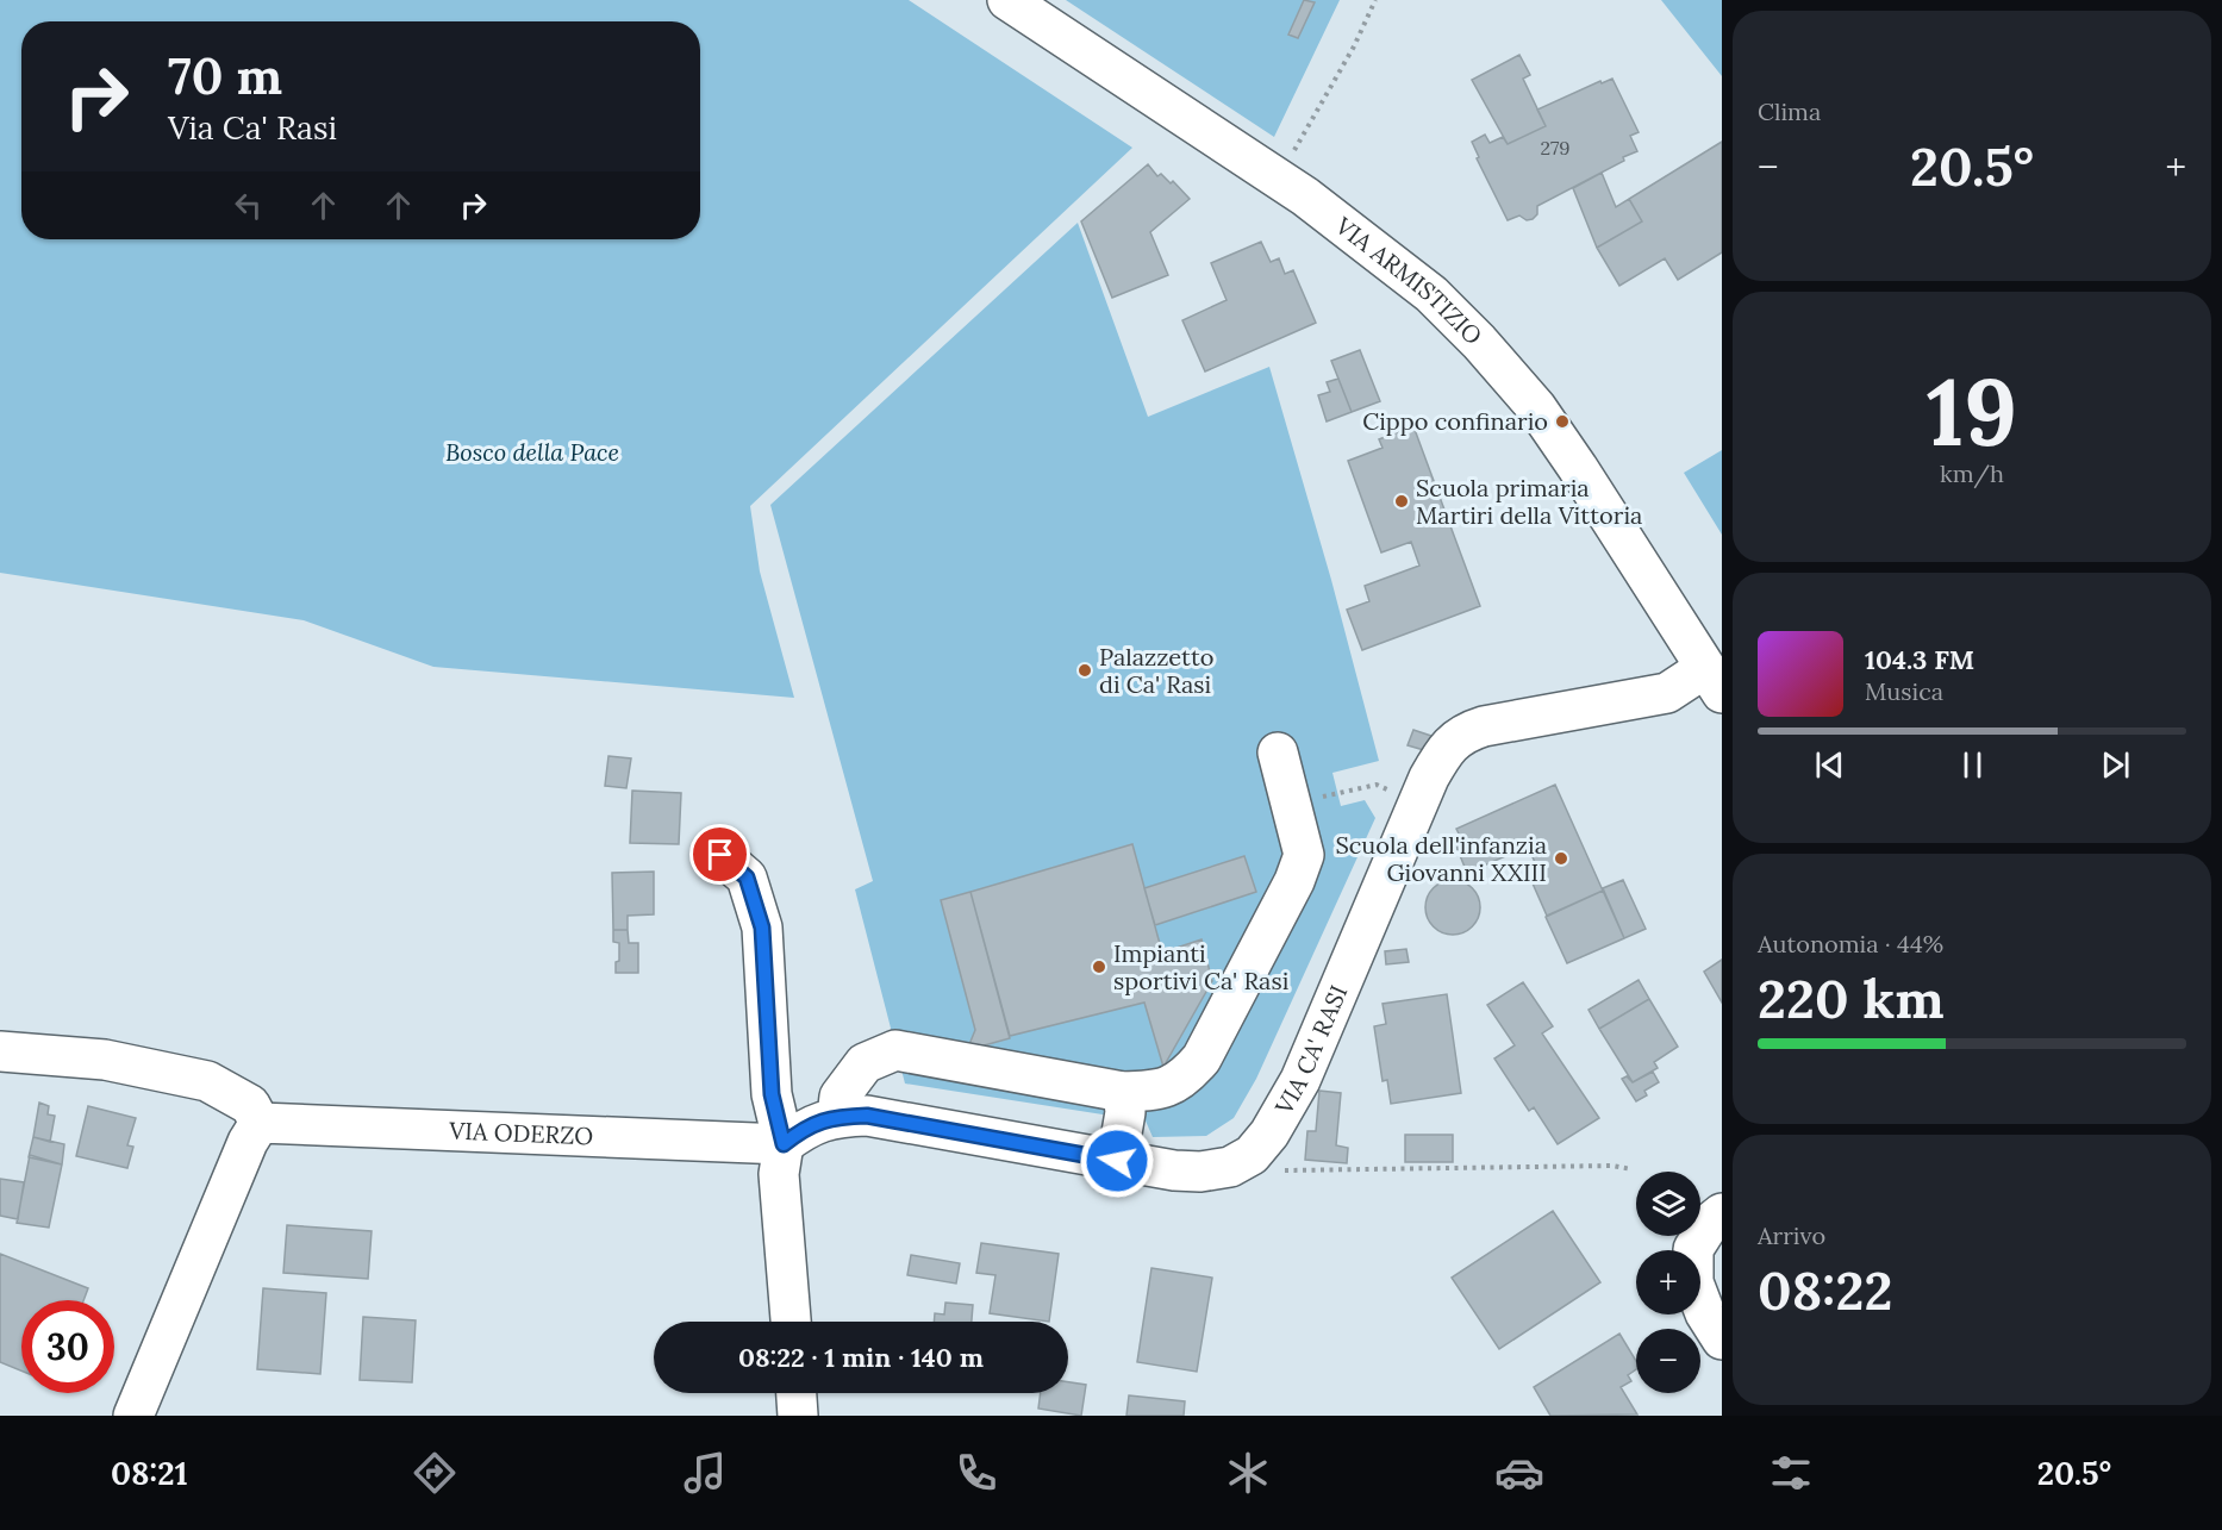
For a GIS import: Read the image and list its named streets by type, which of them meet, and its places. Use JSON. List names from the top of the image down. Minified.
{"streets":{"street":["VIA ARMISTIZIO","VIA CA' RASI","VIA ODERZO"]},"crossings":[["VIA ARMISTIZIO","VIA CA' RASI"],["VIA CA' RASI","VIA ODERZO"]],"parks":["Bosco della Pace"],"places":["Cippo confinario","Scuola primaria Martiri della Vittoria","Palazzetto di Ca' Rasi","Scuola dell'infanzia Giovanni XXIII","Impianti sportivi Ca' Rasi"],"house_numbers":["279"],"page":{"tile":["Clima",["19","km/h"],["Autonomia · 44%","220 km"],["Arrivo","08:22"]],"turn":["70 m","Via Ca' Rasi"],"heat":["−","20.5°","+"],"song":["104.3 FM","Musica"],"map_buttons":["+","−"],"limit":"30","trip":"08:22 · 1 min · 140 m","tabs":["08:21","20.5°"]}}
